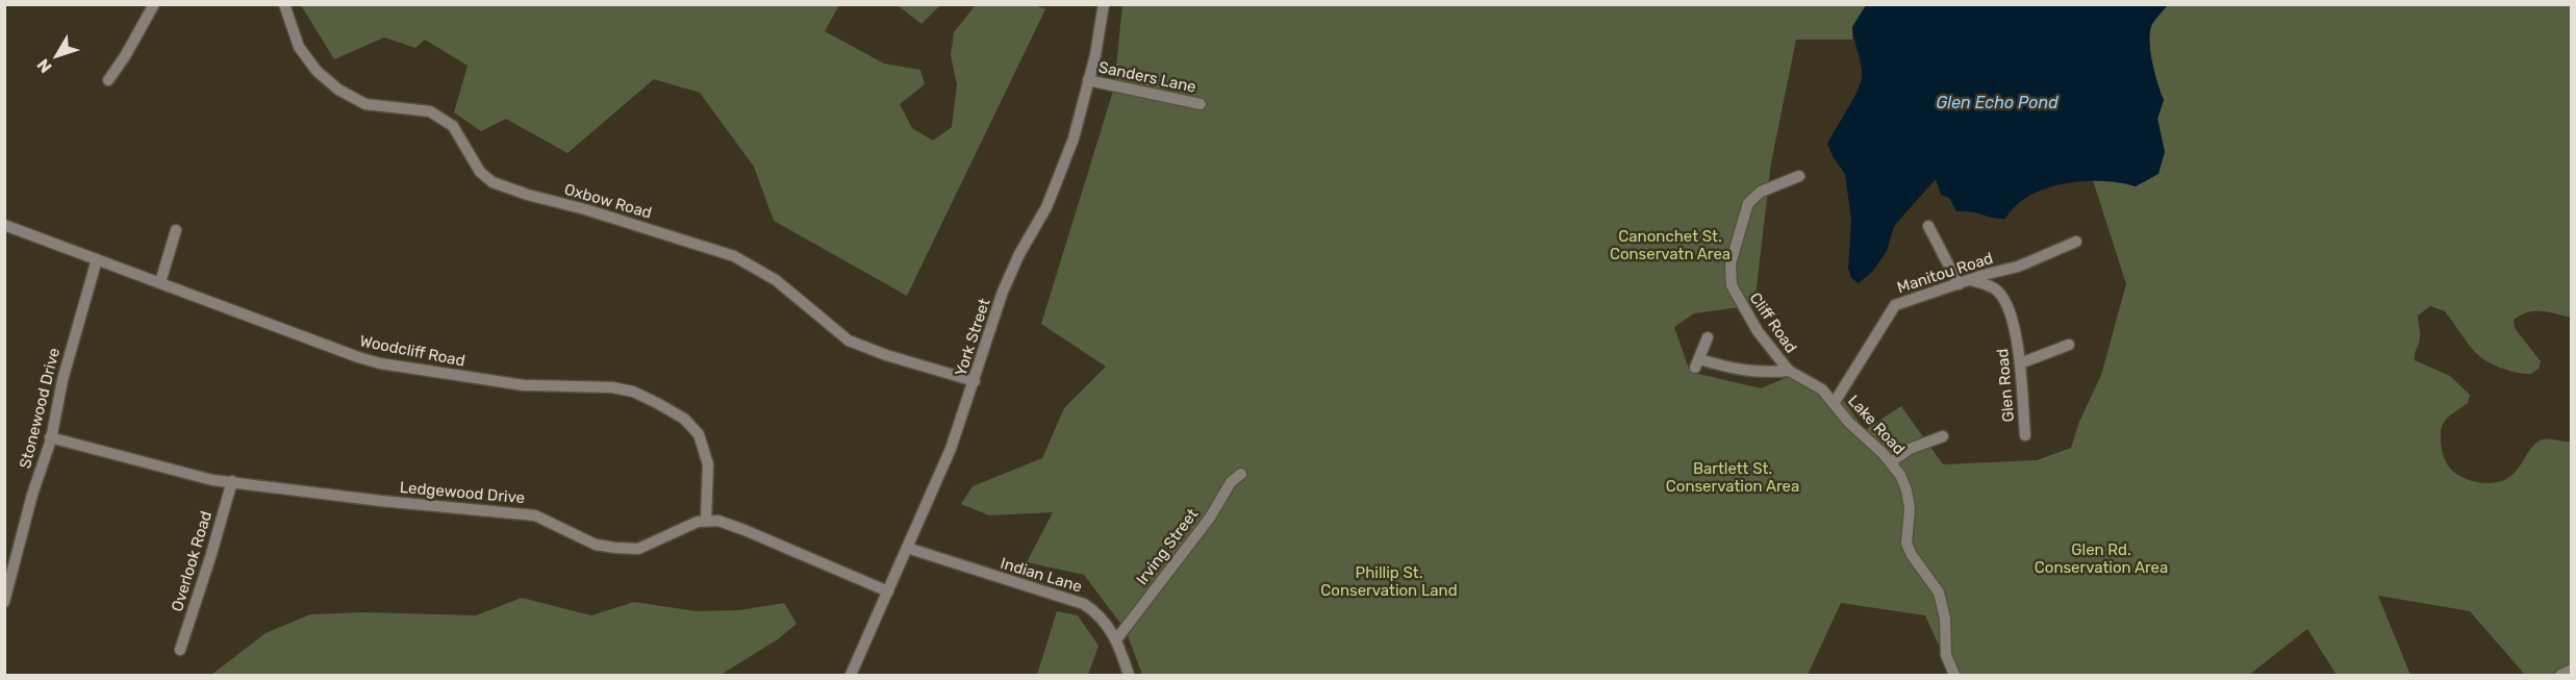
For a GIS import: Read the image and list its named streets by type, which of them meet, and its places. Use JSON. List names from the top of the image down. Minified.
{"streets":{"street":["Sanders Lane","Oxbow Road","Manitou Road","Cliff Road","York Street","Woodcliff Road","Glen Road","Stonewood Drive","Lake Road","Ledgewood Drive","Irving Street","Overlook Road","Indian Lane"]},"crossings":[["Sanders Lane","York Street"],["Oxbow Road","York Street"],["Manitou Road","Glen Road"],["Manitou Road","Lake Road"],["Cliff Road","Lake Road"],["York Street","Ledgewood Drive"],["York Street","Indian Lane"],["Woodcliff Road","Stonewood Drive"],["Woodcliff Road","Ledgewood Drive"],["Stonewood Drive","Ledgewood Drive"],["Ledgewood Drive","Overlook Road"],["Irving Street","Indian Lane"]],"water":["Glen Echo Pond"],"parks":["Canonchet St. Conservatn Area","Bartlett St. Conservation Area","Glen Rd. Conservation Area","Phillip St. Conservation Land"],"north":"bottom left"}
